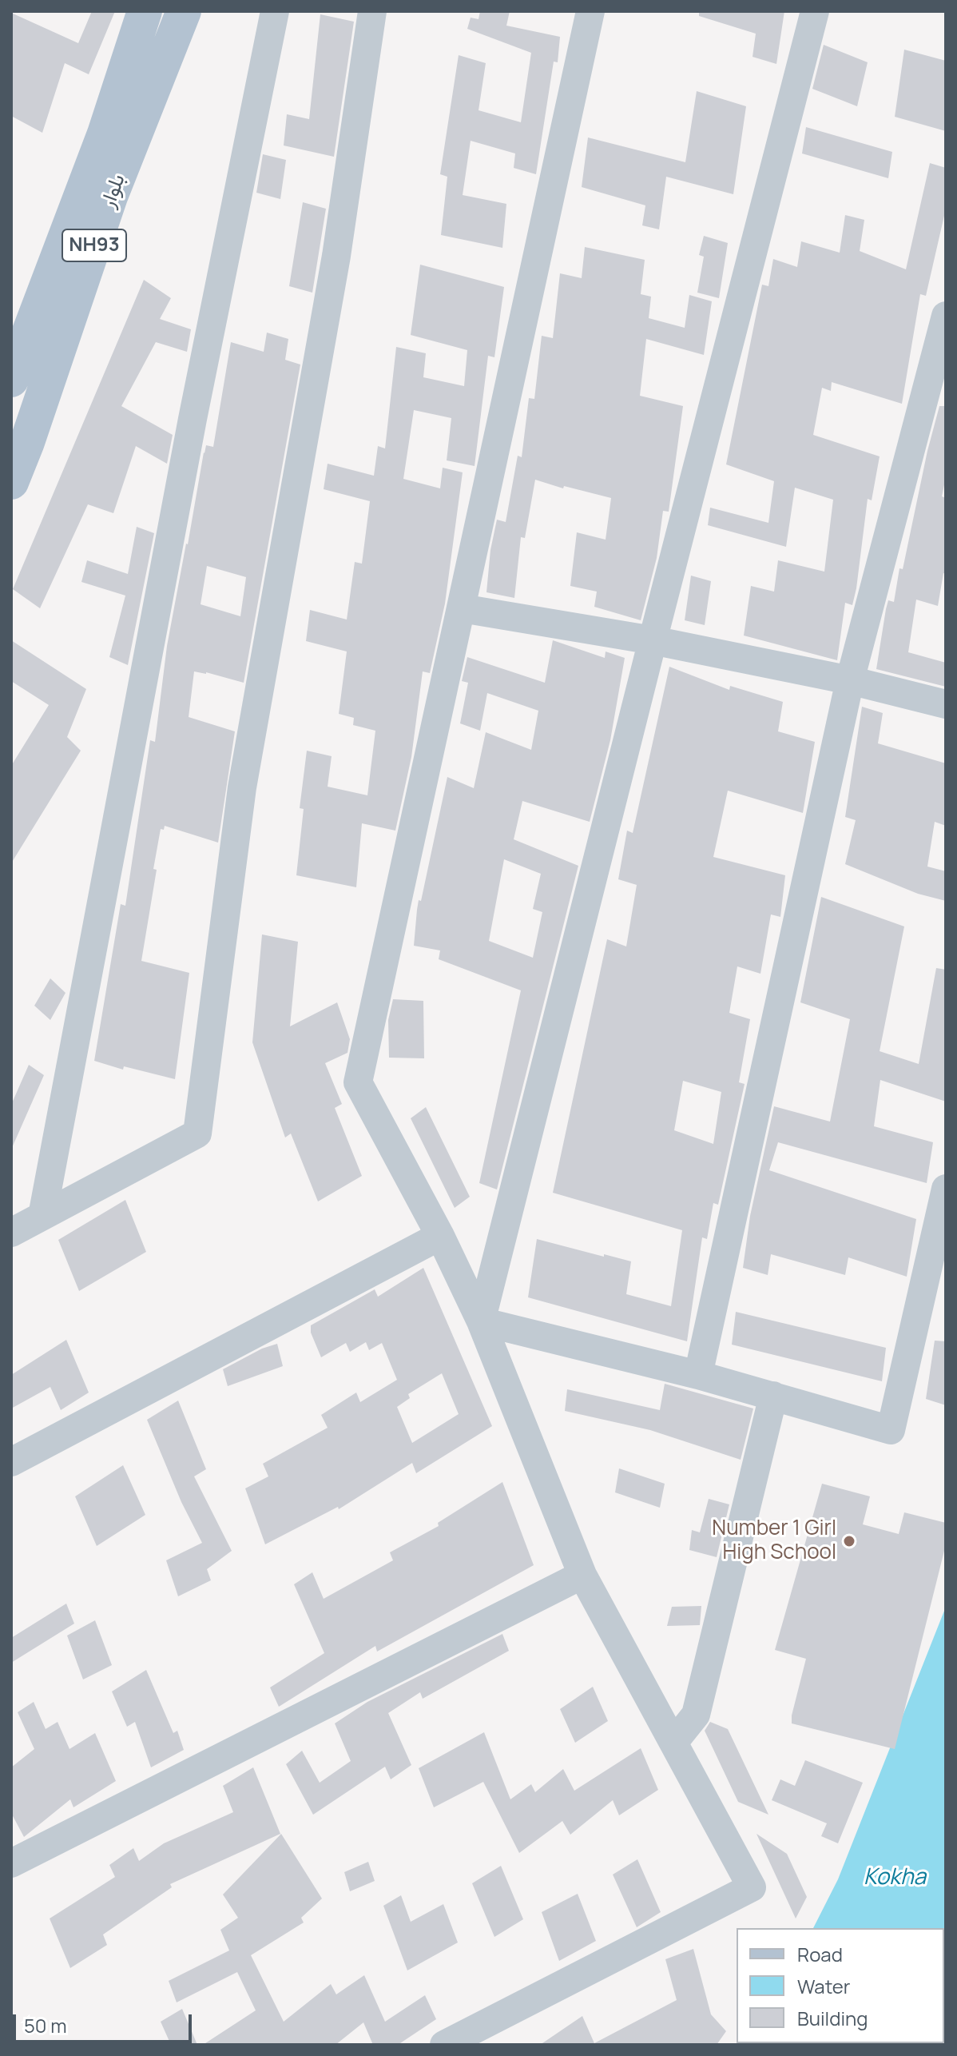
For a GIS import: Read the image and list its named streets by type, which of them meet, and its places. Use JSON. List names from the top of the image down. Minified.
{"streets":{"main road":["بلوار","NH93"]},"water":["Kokha"],"places":["Number 1 Girl High School"],"legend":["Road","Water","Building"],"scale_bar":"50 m"}
